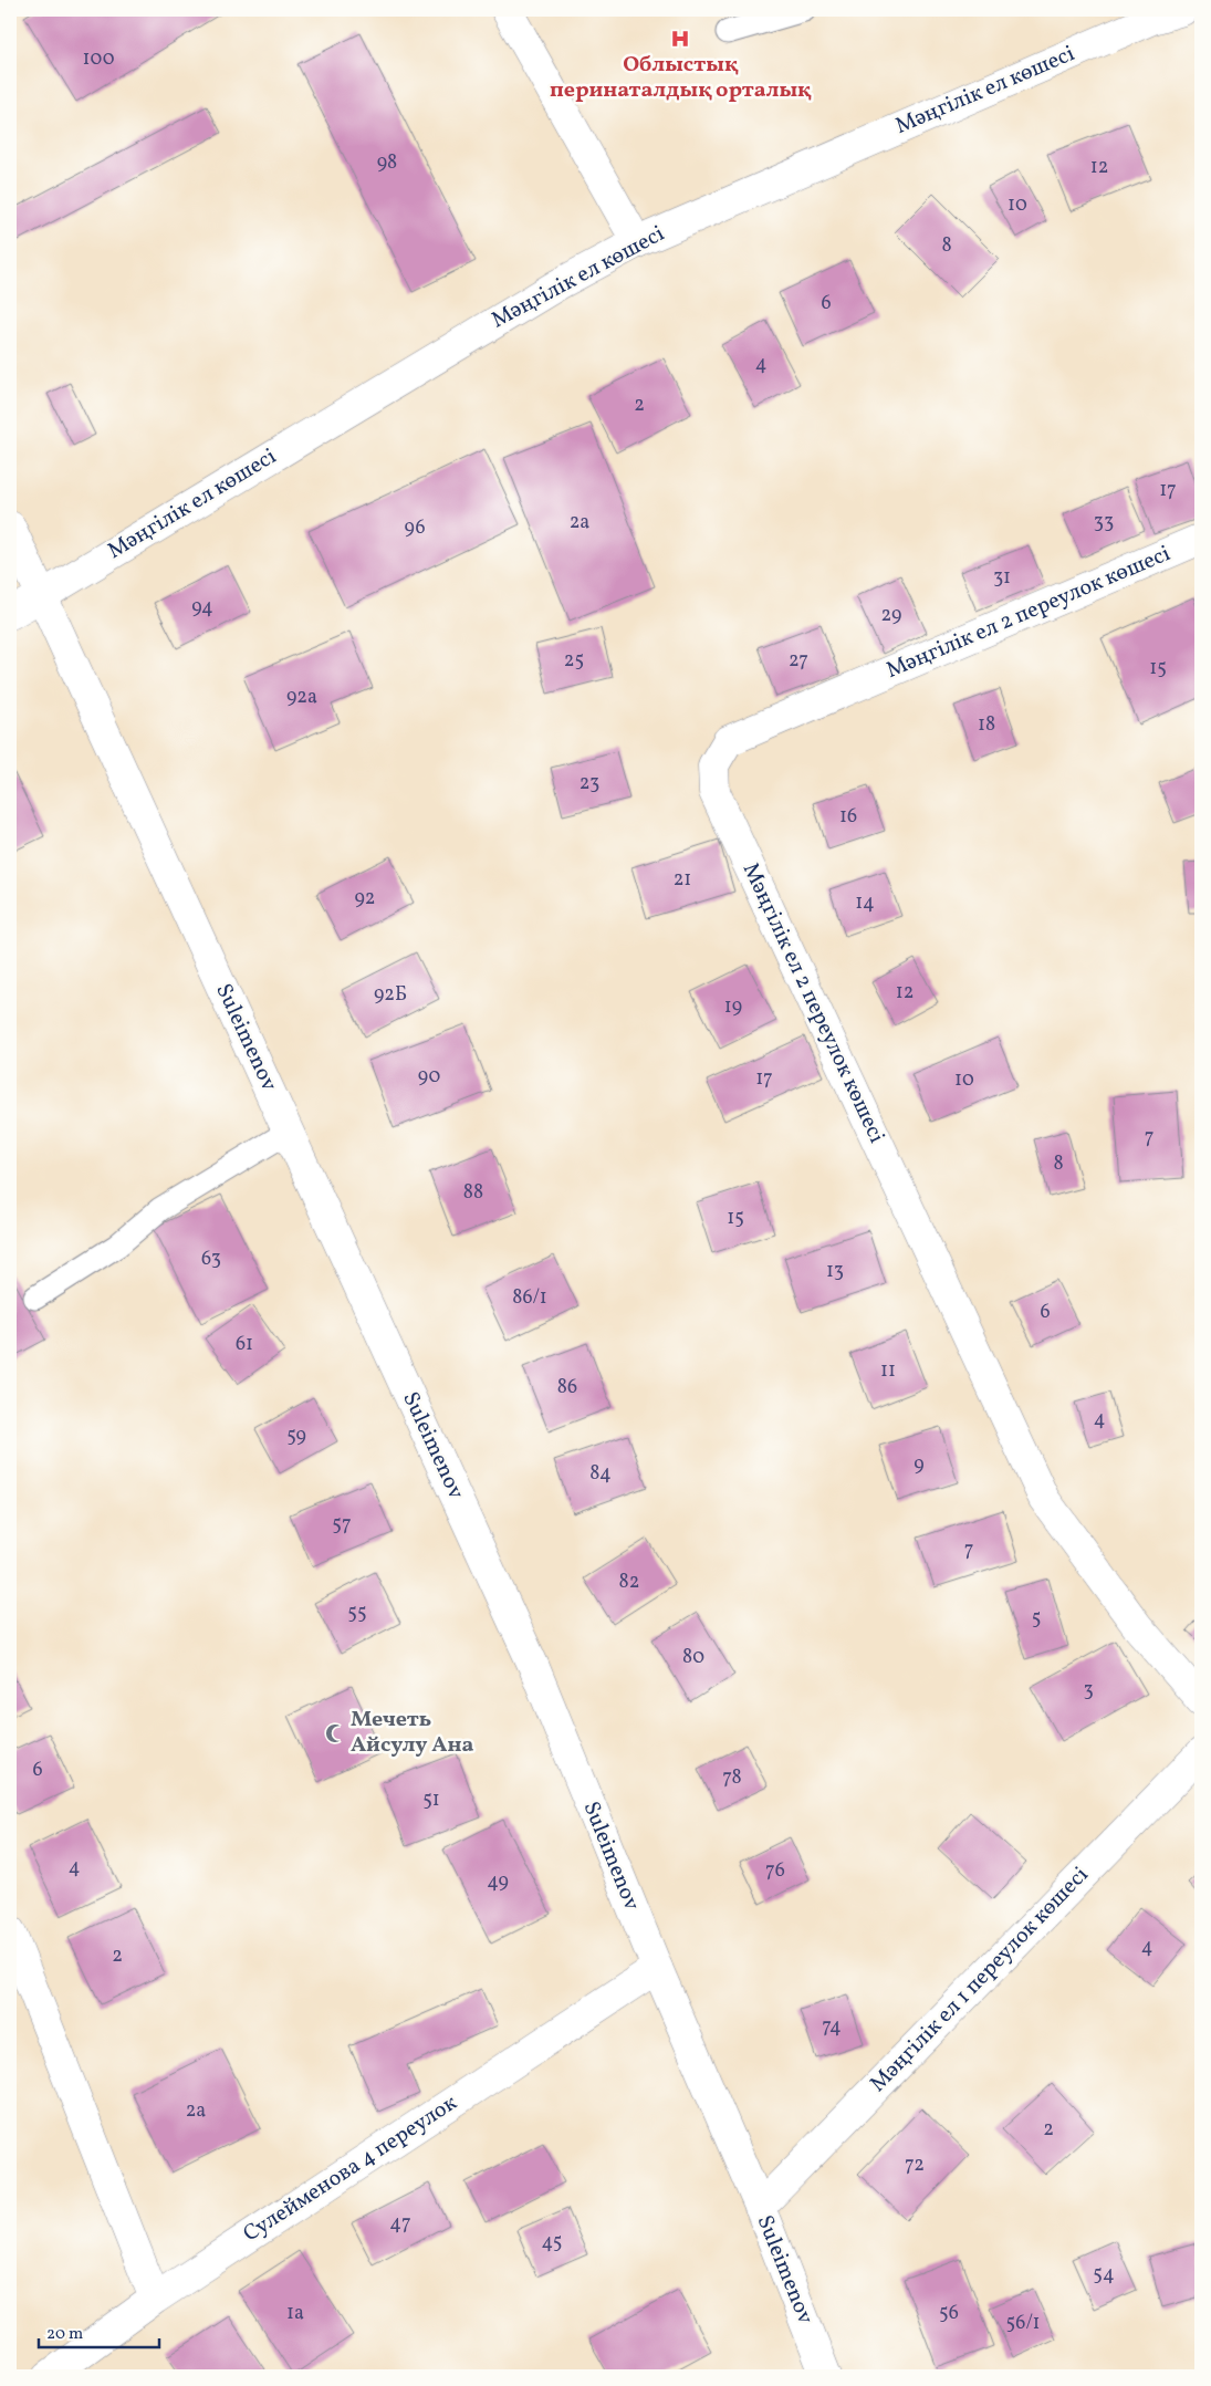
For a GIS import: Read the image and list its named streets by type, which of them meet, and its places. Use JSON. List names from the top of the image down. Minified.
{"streets":{"street":["Мәңгілік ел көшесі","Мәңгілік ел 2 переулок көшесі","Suleimenov","Мәңгілік ел 1 переулок көшесі","Сулейменова 4 переулок"]},"crossings":[["Мәңгілік ел көшесі","Suleimenov"],["Suleimenov","Мәңгілік ел 1 переулок көшесі"],["Suleimenov","Сулейменова 4 переулок"]],"places":{"hospital":["Облыстық перинаталдық орталық"],"mosque":["Мечеть Айсулу Ана"]},"house_numbers":["100","98","12","10","8","6","4","2","17","2а","33","96","31","94","29","25","27","15","92а","18","23","16","21","92","14","12","92Б","19","90","17","10","7","8","88","15","63","13","86/1","6","61","11","86","4","59","9","84","57","7","82","55","5","80","3","6","78","51","4","76","49","4","2","74","2а","2","72","47","45","54","1а","56","56/1"],"scale_bar":"20 m"}
